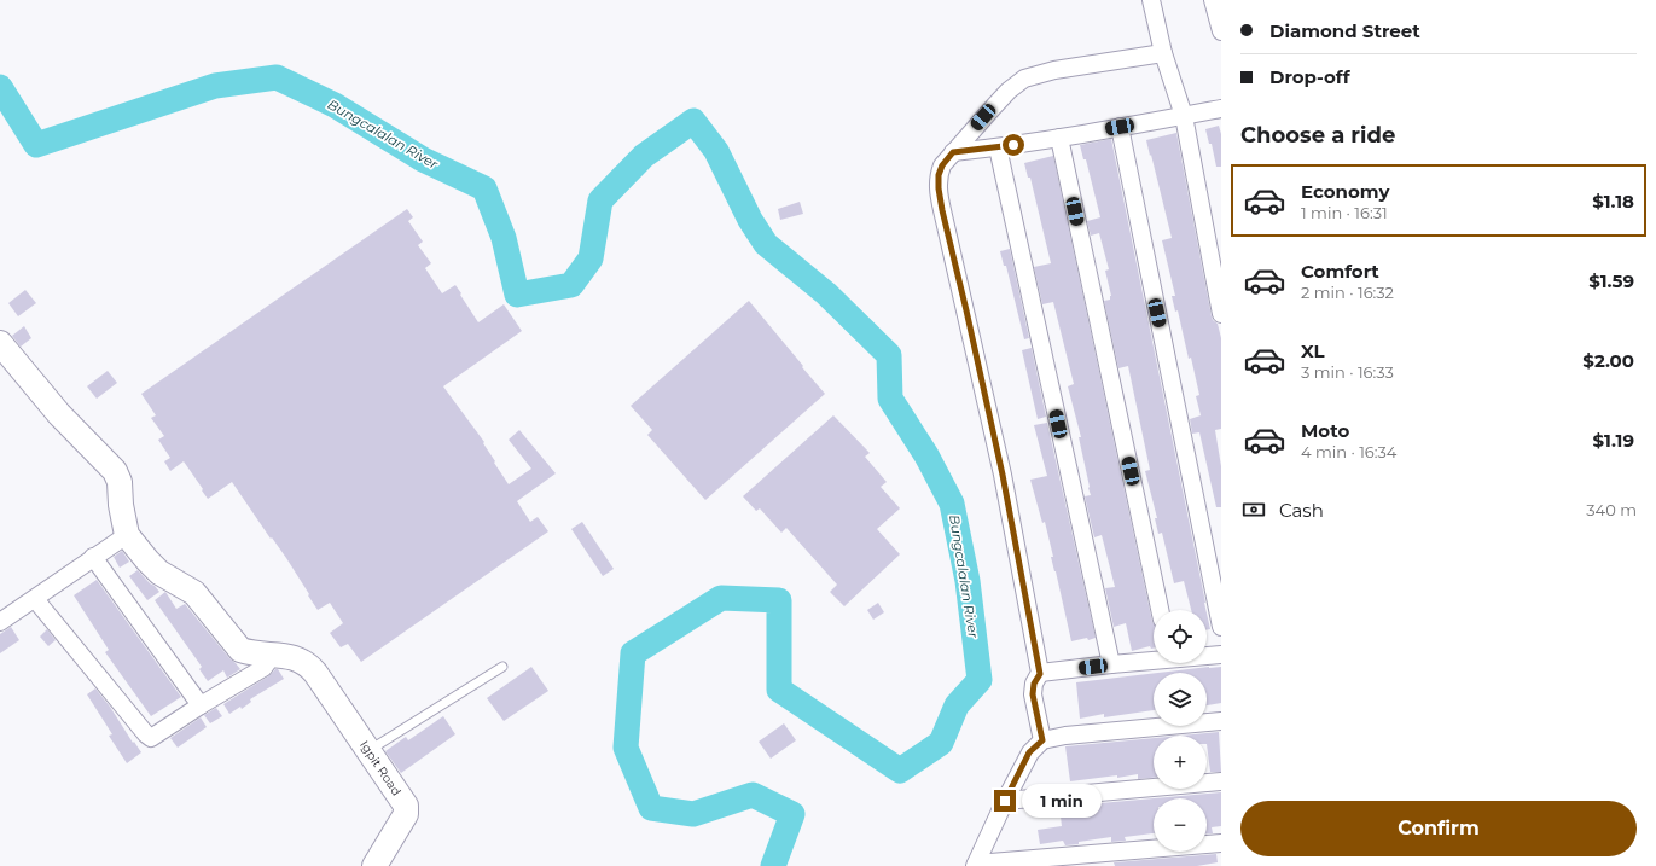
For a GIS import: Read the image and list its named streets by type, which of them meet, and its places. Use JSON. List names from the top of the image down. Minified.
{"streets":{"street":["Igpit Road"]},"water":["Bungcalalan River"],"page":{"banner":["Diamond Street","Drop-off"],"heading":"Choose a ride","list":[{"name":"Economy","note":"1 min · 16:31","value":"$1.18"},{"name":"Comfort","note":"2 min · 16:32","value":"$1.59"},{"name":"XL","note":"3 min · 16:33","value":"$2.00"},{"name":"Moto","note":"4 min · 16:34","value":"$1.19"}],"pay":["Cash","340 m"],"map_buttons":["+","−"],"bubble":"1 min","buttons":"Confirm"}}
